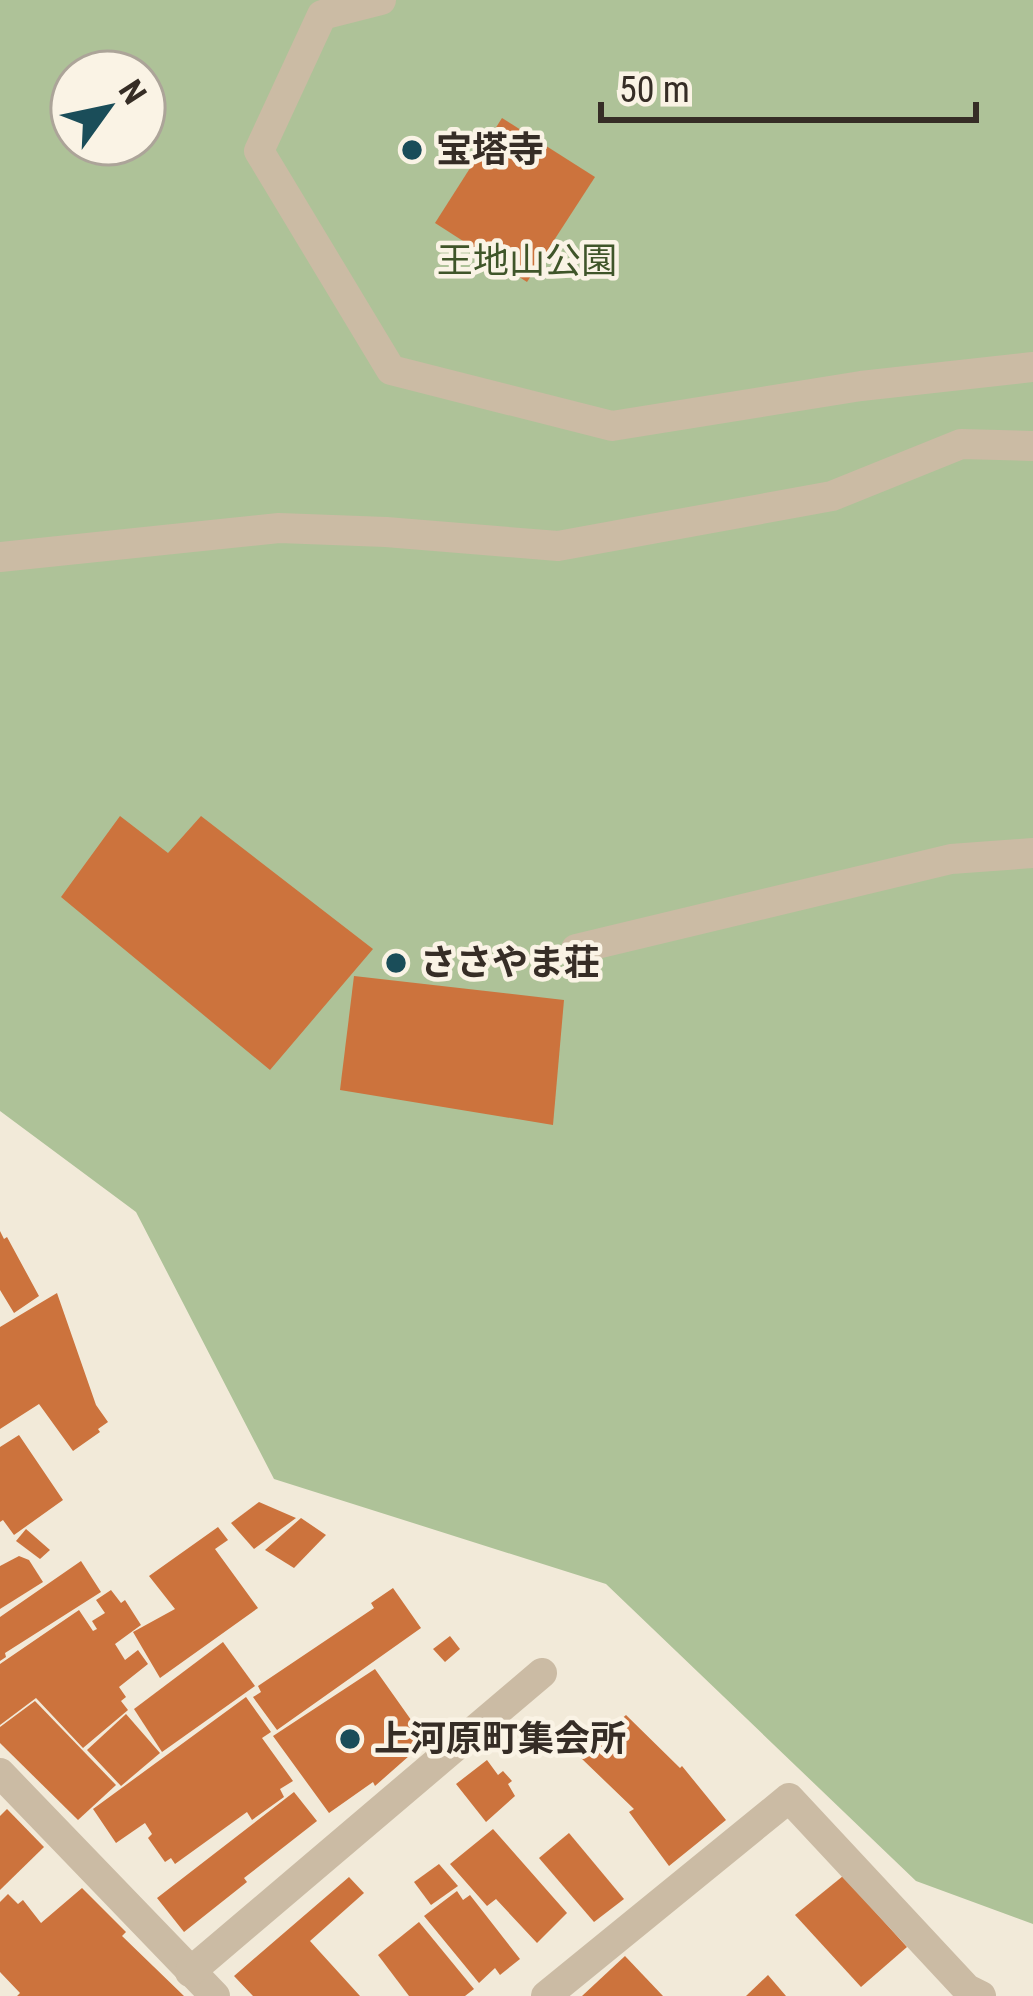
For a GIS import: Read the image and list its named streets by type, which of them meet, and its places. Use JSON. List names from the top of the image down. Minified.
{"parks":["王地山公園"],"places":["宝塔寺","ささやま荘","上河原町集会所"],"scale_bar":"50 m","north":"top right"}
